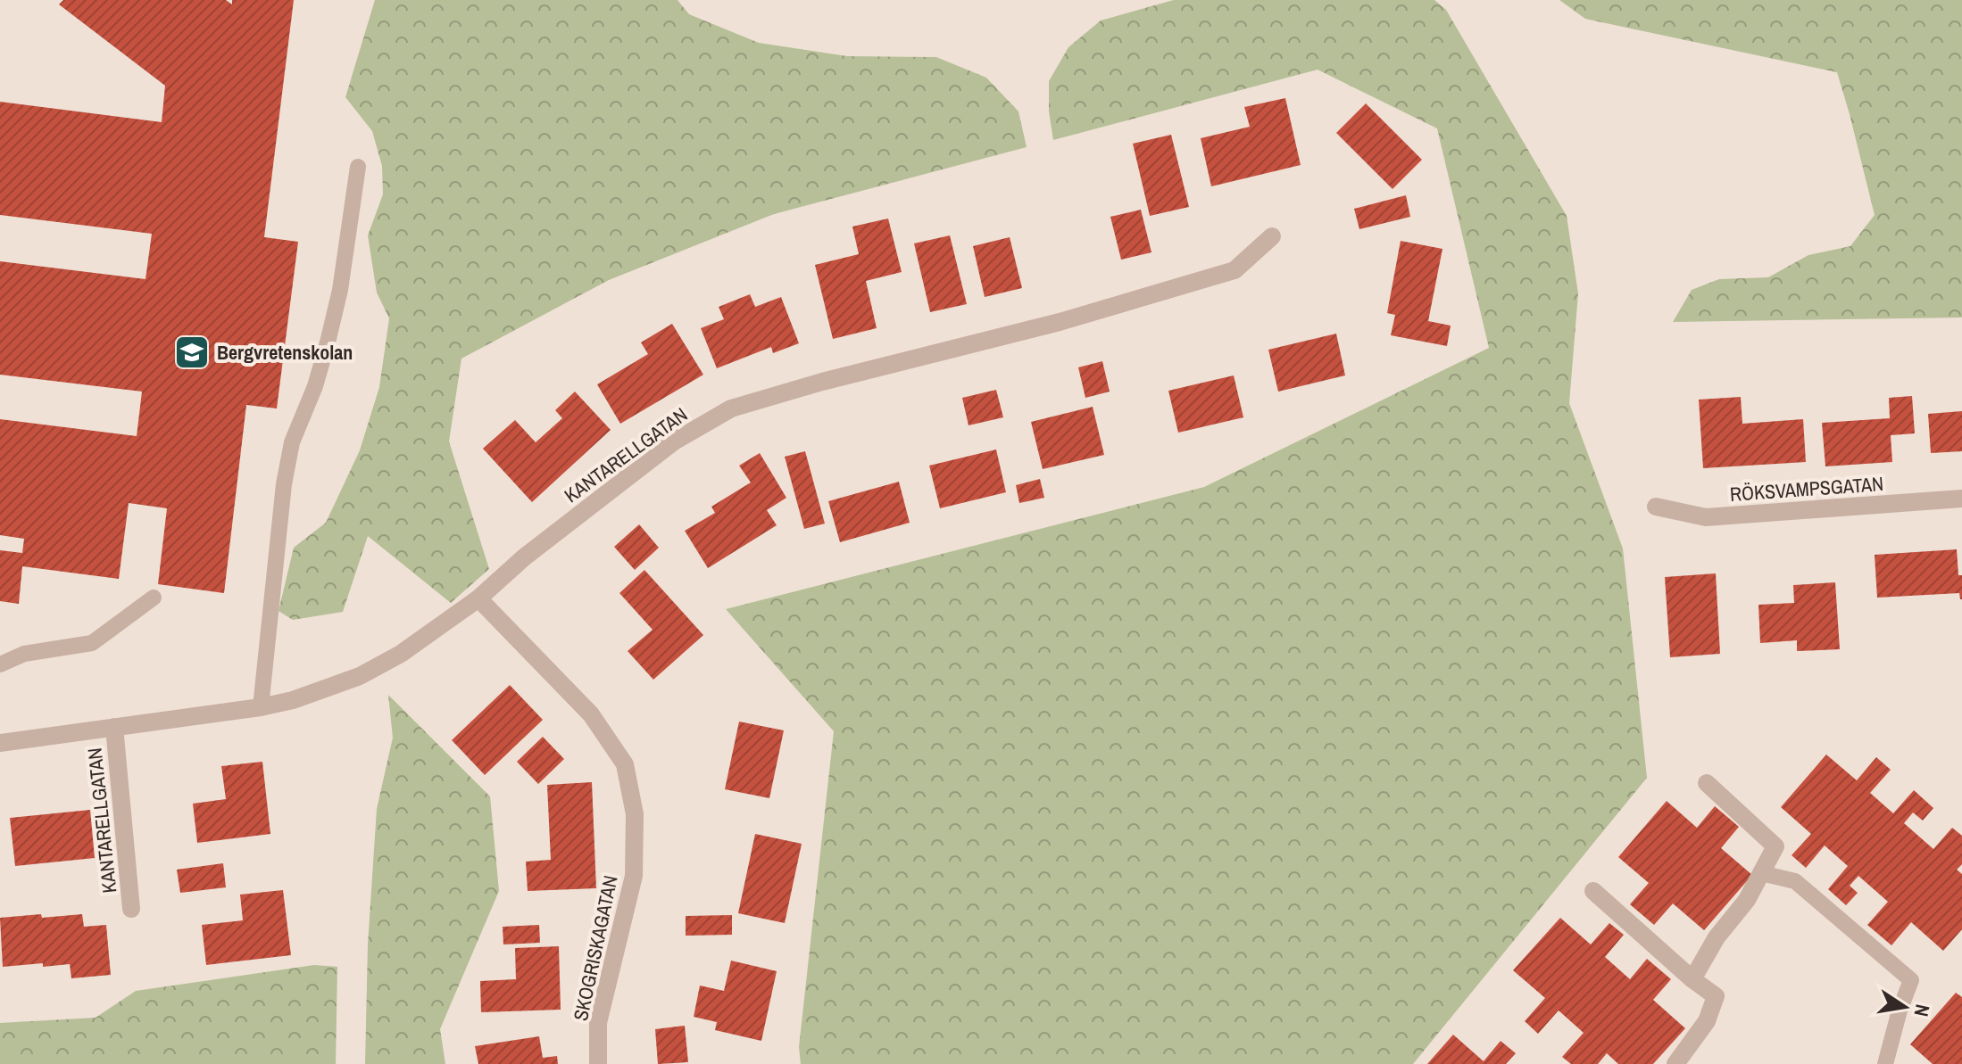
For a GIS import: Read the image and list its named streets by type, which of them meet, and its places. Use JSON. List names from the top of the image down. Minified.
{"streets":{"street":["KANTARELLGATAN","RÖKSVAMPSGATAN","SKOGRISKAGATAN"]},"crossings":[["KANTARELLGATAN","SKOGRISKAGATAN"]],"places":{"school or university":["Bergvretenskolan"]},"north":"right"}
